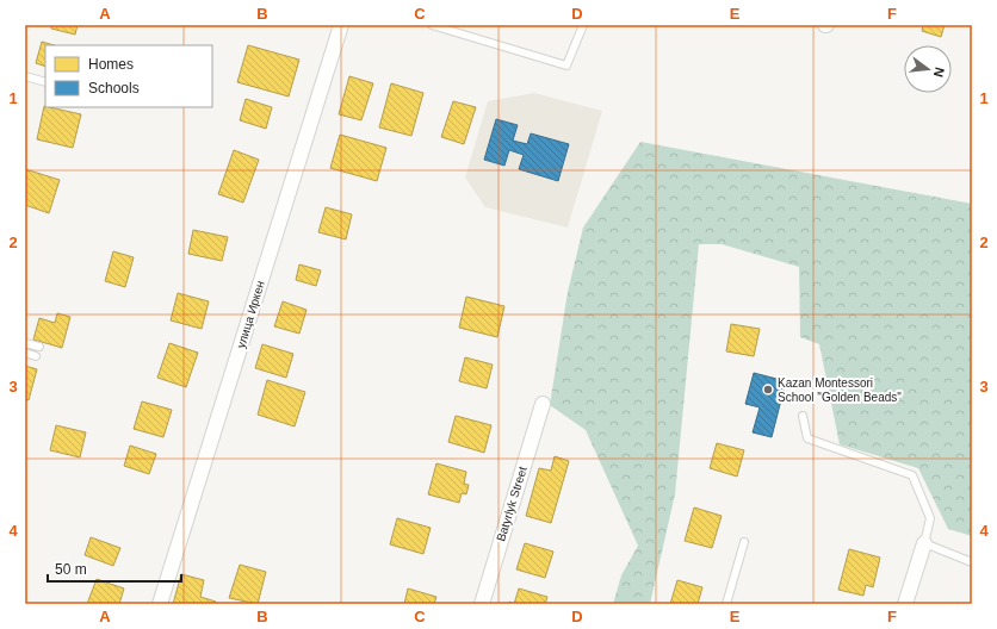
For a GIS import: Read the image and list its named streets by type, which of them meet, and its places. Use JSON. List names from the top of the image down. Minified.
{"streets":{"street":["улица Иркен","Batyrlyk Street"]},"places":["Kazan Montessori School \"Golden Beads\""],"legend":["Homes","Schools"],"scale_bar":"50 m","north":"right","grid":{"columns":["A","B","C","D","E","F"],"rows":["1","2","3","4"]}}
